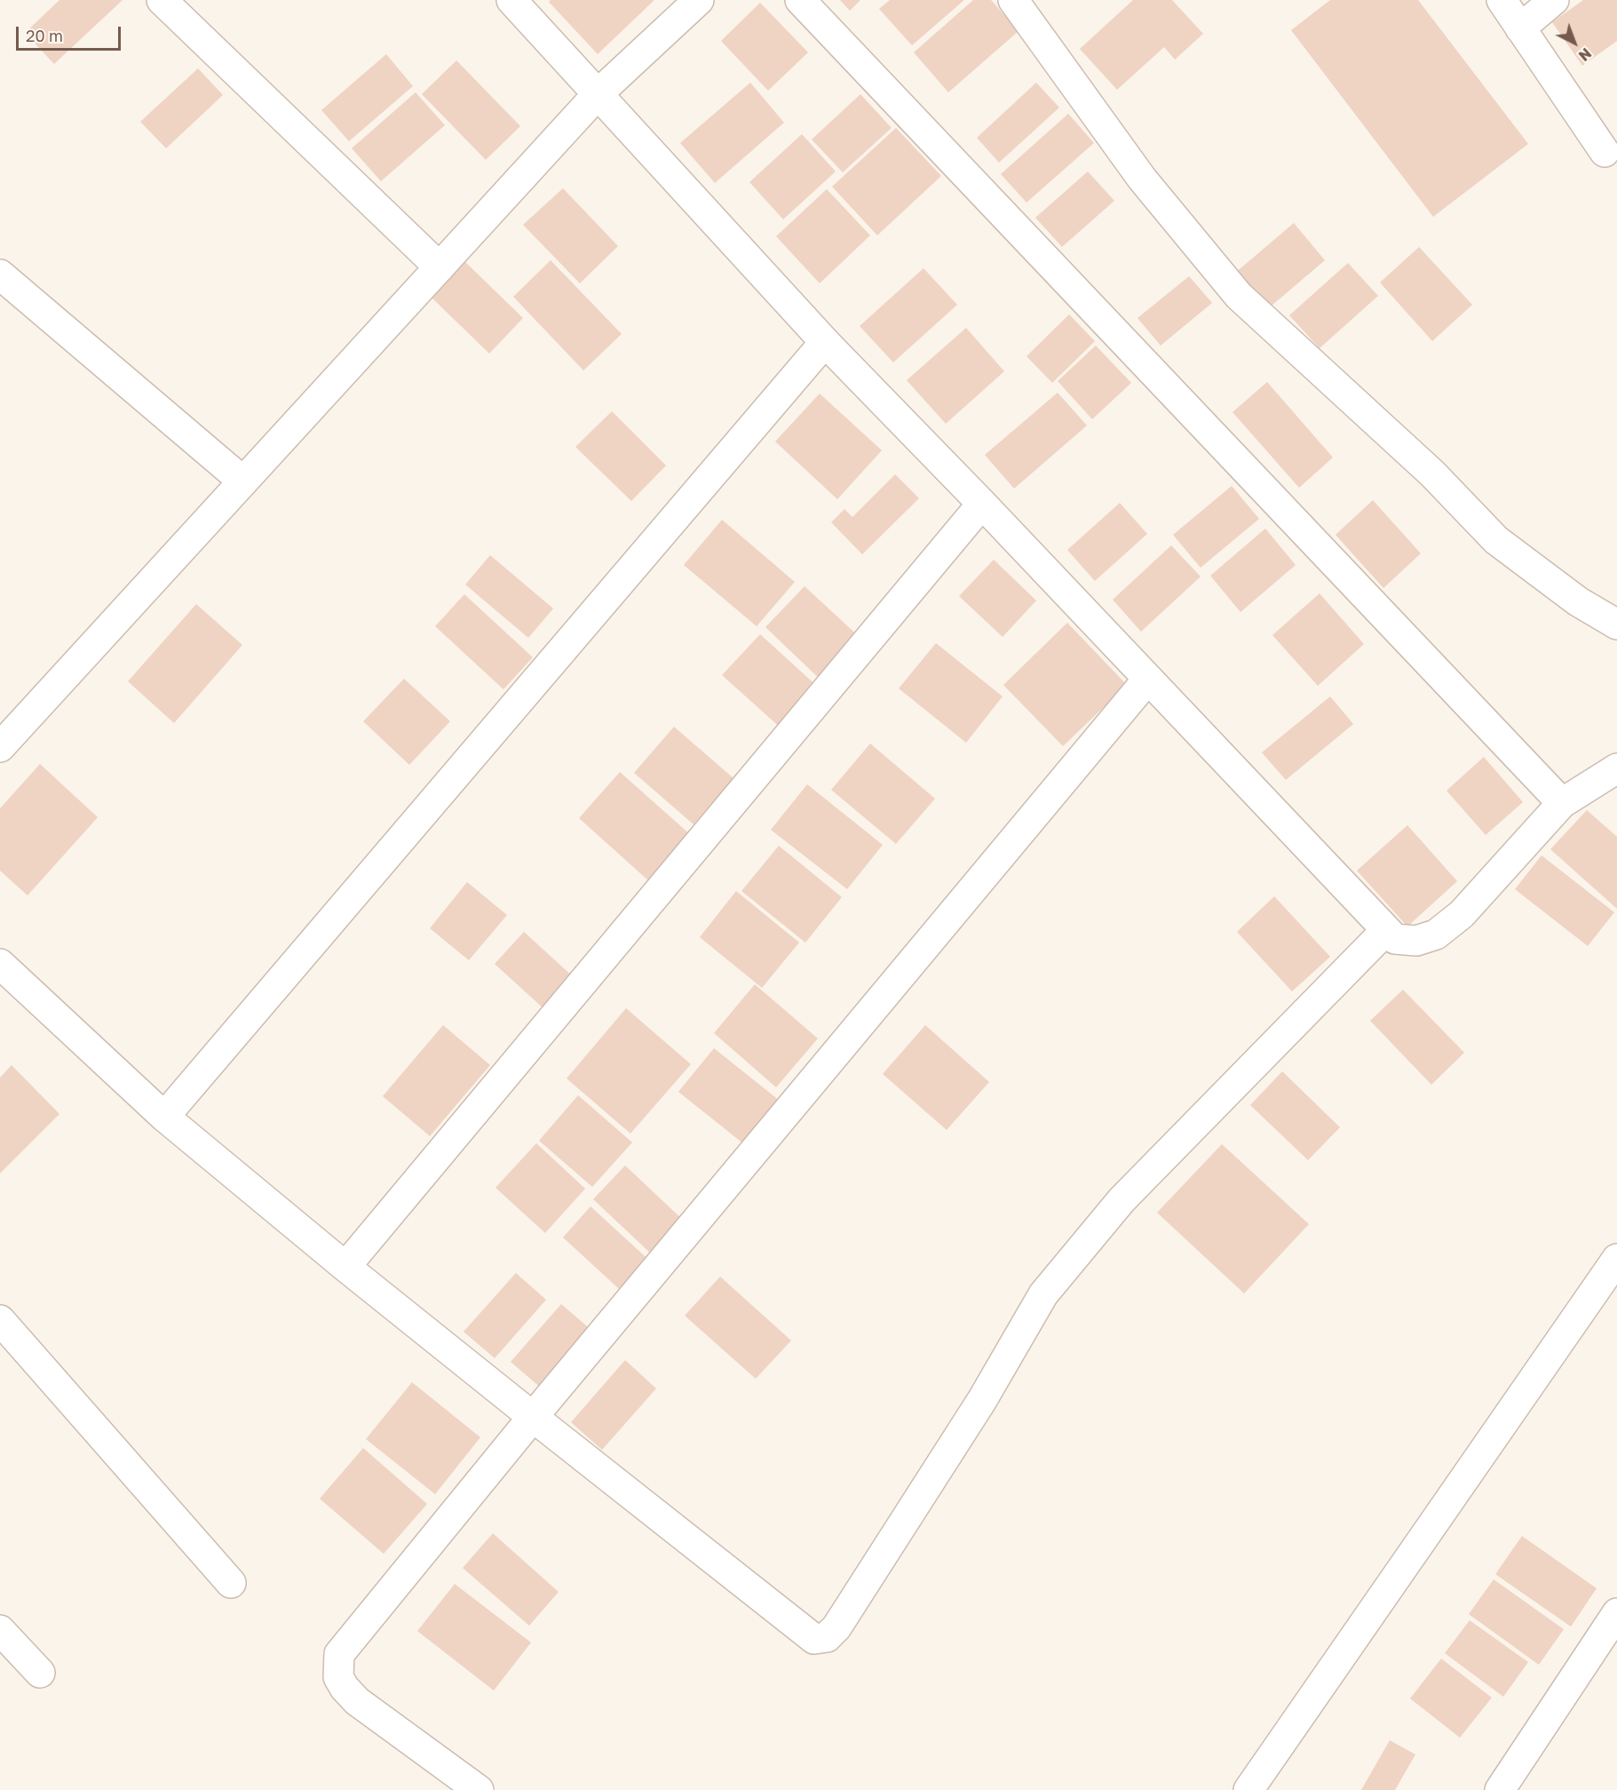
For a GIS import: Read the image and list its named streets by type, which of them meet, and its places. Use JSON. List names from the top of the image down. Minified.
{"scale_bar":"20 m","north":"bottom right"}
